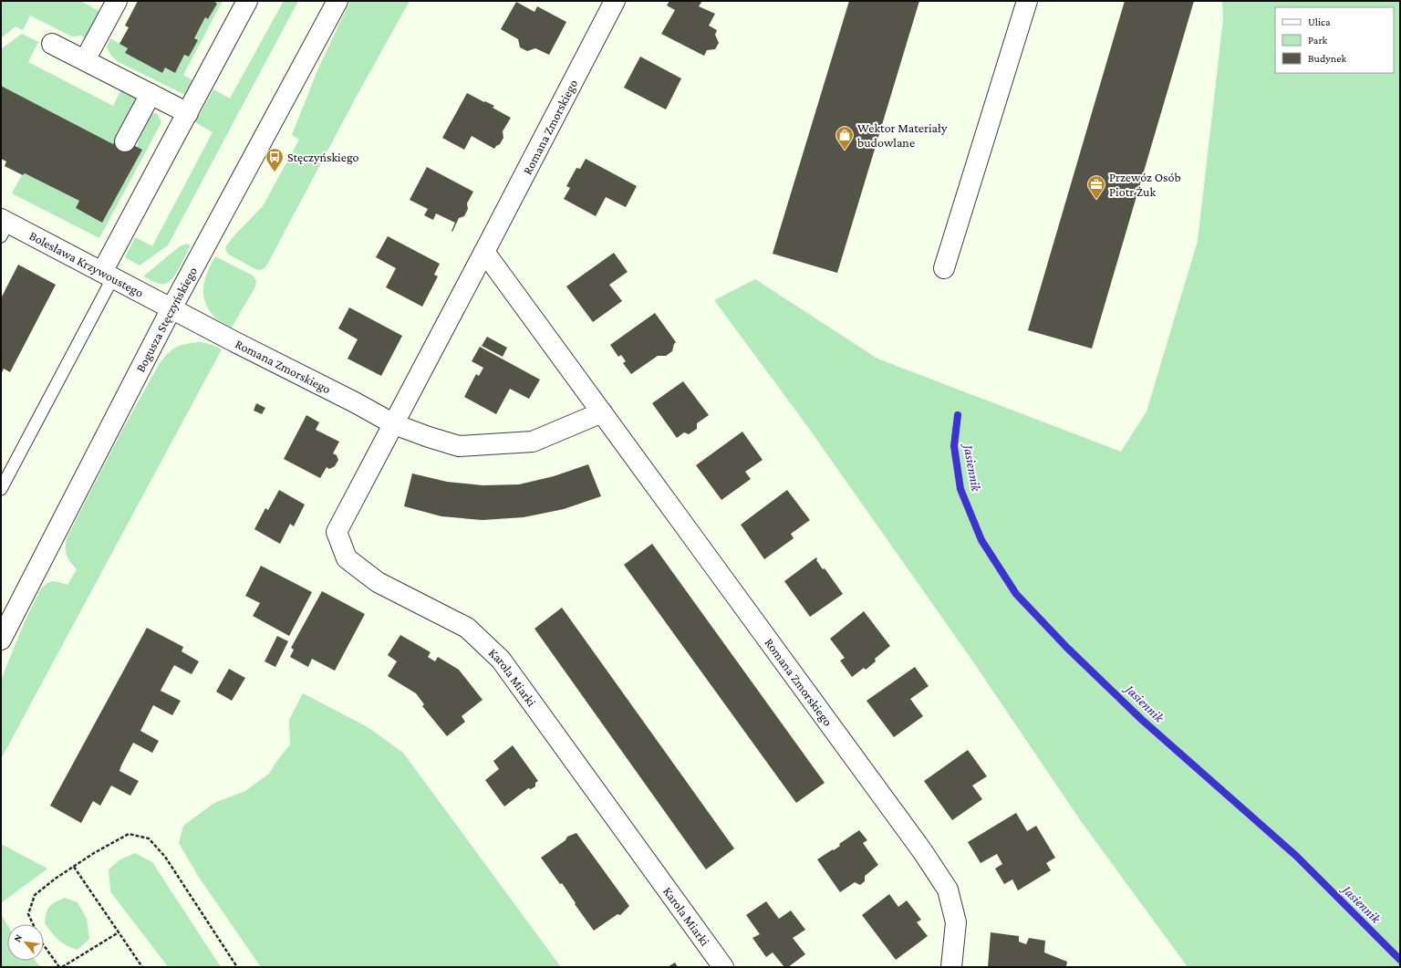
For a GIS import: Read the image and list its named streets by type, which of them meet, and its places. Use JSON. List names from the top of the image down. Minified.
{"streets":{"street":["Romana Zmorskiego","Bolesława Krzywoustego","Bogusza Stęczyńskiego","Karola Miarki"]},"crossings":[["Romana Zmorskiego","Bolesława Krzywoustego"],["Romana Zmorskiego","Bogusza Stęczyńskiego"],["Romana Zmorskiego","Karola Miarki"],["Bolesława Krzywoustego","Bogusza Stęczyńskiego"]],"water":["Jasiennik"],"places":{"shop":["Wektor Materiały budowlane"],"bus stop":["Stęczyńskiego"],"office":["Przewóz Osób Piotr Żuk"]},"legend":["Ulica","Park","Budynek"],"north":"top left"}
